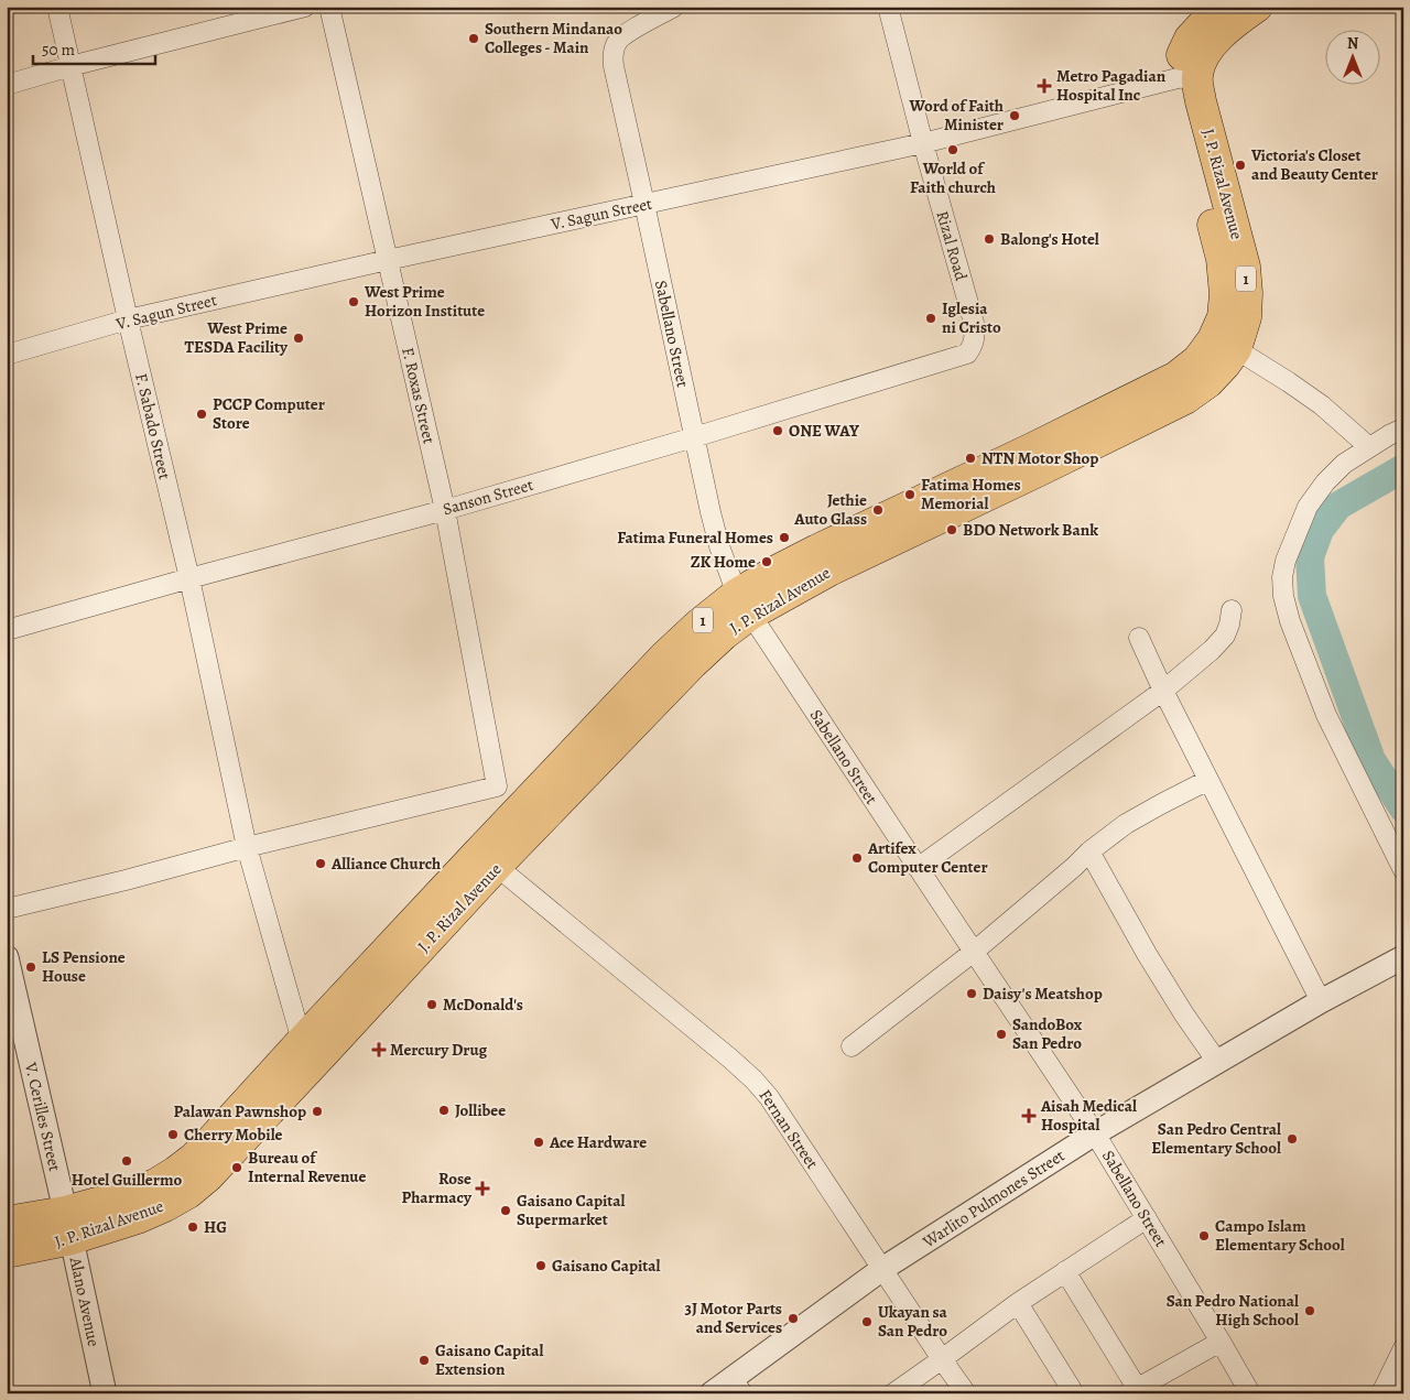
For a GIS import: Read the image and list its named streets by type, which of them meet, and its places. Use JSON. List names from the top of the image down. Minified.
{"streets":{"main road":["J. P. Rizal Avenue","1"],"street":["V. Sagun Street","Rizal Road","Sabellano Street","F. Roxas Street","F. Sabado Street","Sanson Street","V. Cerilles Street","Fernan Street","Warlito Pulmones Street","Alano Avenue"]},"crossings":[["J. P. Rizal Avenue","V. Sagun Street"],["J. P. Rizal Avenue","Sabellano Street"],["J. P. Rizal Avenue","F. Sabado Street"],["J. P. Rizal Avenue","V. Cerilles Street"],["J. P. Rizal Avenue","Fernan Street"],["J. P. Rizal Avenue","Alano Avenue"],["V. Sagun Street","Rizal Road"],["V. Sagun Street","Sabellano Street"],["V. Sagun Street","F. Roxas Street"],["V. Sagun Street","F. Sabado Street"],["Rizal Road","Sanson Street"],["Sabellano Street","Sanson Street"],["Sabellano Street","Warlito Pulmones Street"],["F. Roxas Street","Sanson Street"],["F. Sabado Street","Sanson Street"],["V. Cerilles Street","Alano Avenue"],["Fernan Street","Warlito Pulmones Street"]],"places":{"other":["Southern Mindanao Colleges - Main","Word of Faith Minister","World of Faith church","Victoria's Closet and Beauty Center","Balong's Hotel","West Prime Horizon Institute","Iglesia ni Cristo","West Prime TESDA Facility","PCCP Computer Store","ONE WAY","NTN Motor Shop","Fatima Homes Memorial","Jethie Auto Glass","BDO Network Bank","Fatima Funeral Homes","ZK Home","Artifex Computer Center","Alliance Church","LS Pensione House","Daisy's Meatshop","McDonald's","SandoBox San Pedro","Jollibee","Palawan Pawnshop","Cherry Mobile","San Pedro Central Elementary School","Ace Hardware","Hotel Guillermo","Bureau of Internal Revenue","Gaisano Capital Supermarket","HG","Campo Islam Elementary School","Gaisano Capital","San Pedro National High School","3J Motor Parts and Services","Ukayan sa San Pedro","Gaisano Capital Extension"],"health":["Metro Pagadian Hospital Inc","Mercury Drug","Aisah Medical Hospital","Rose Pharmacy"]},"scale_bar":"50 m","north":"top"}
